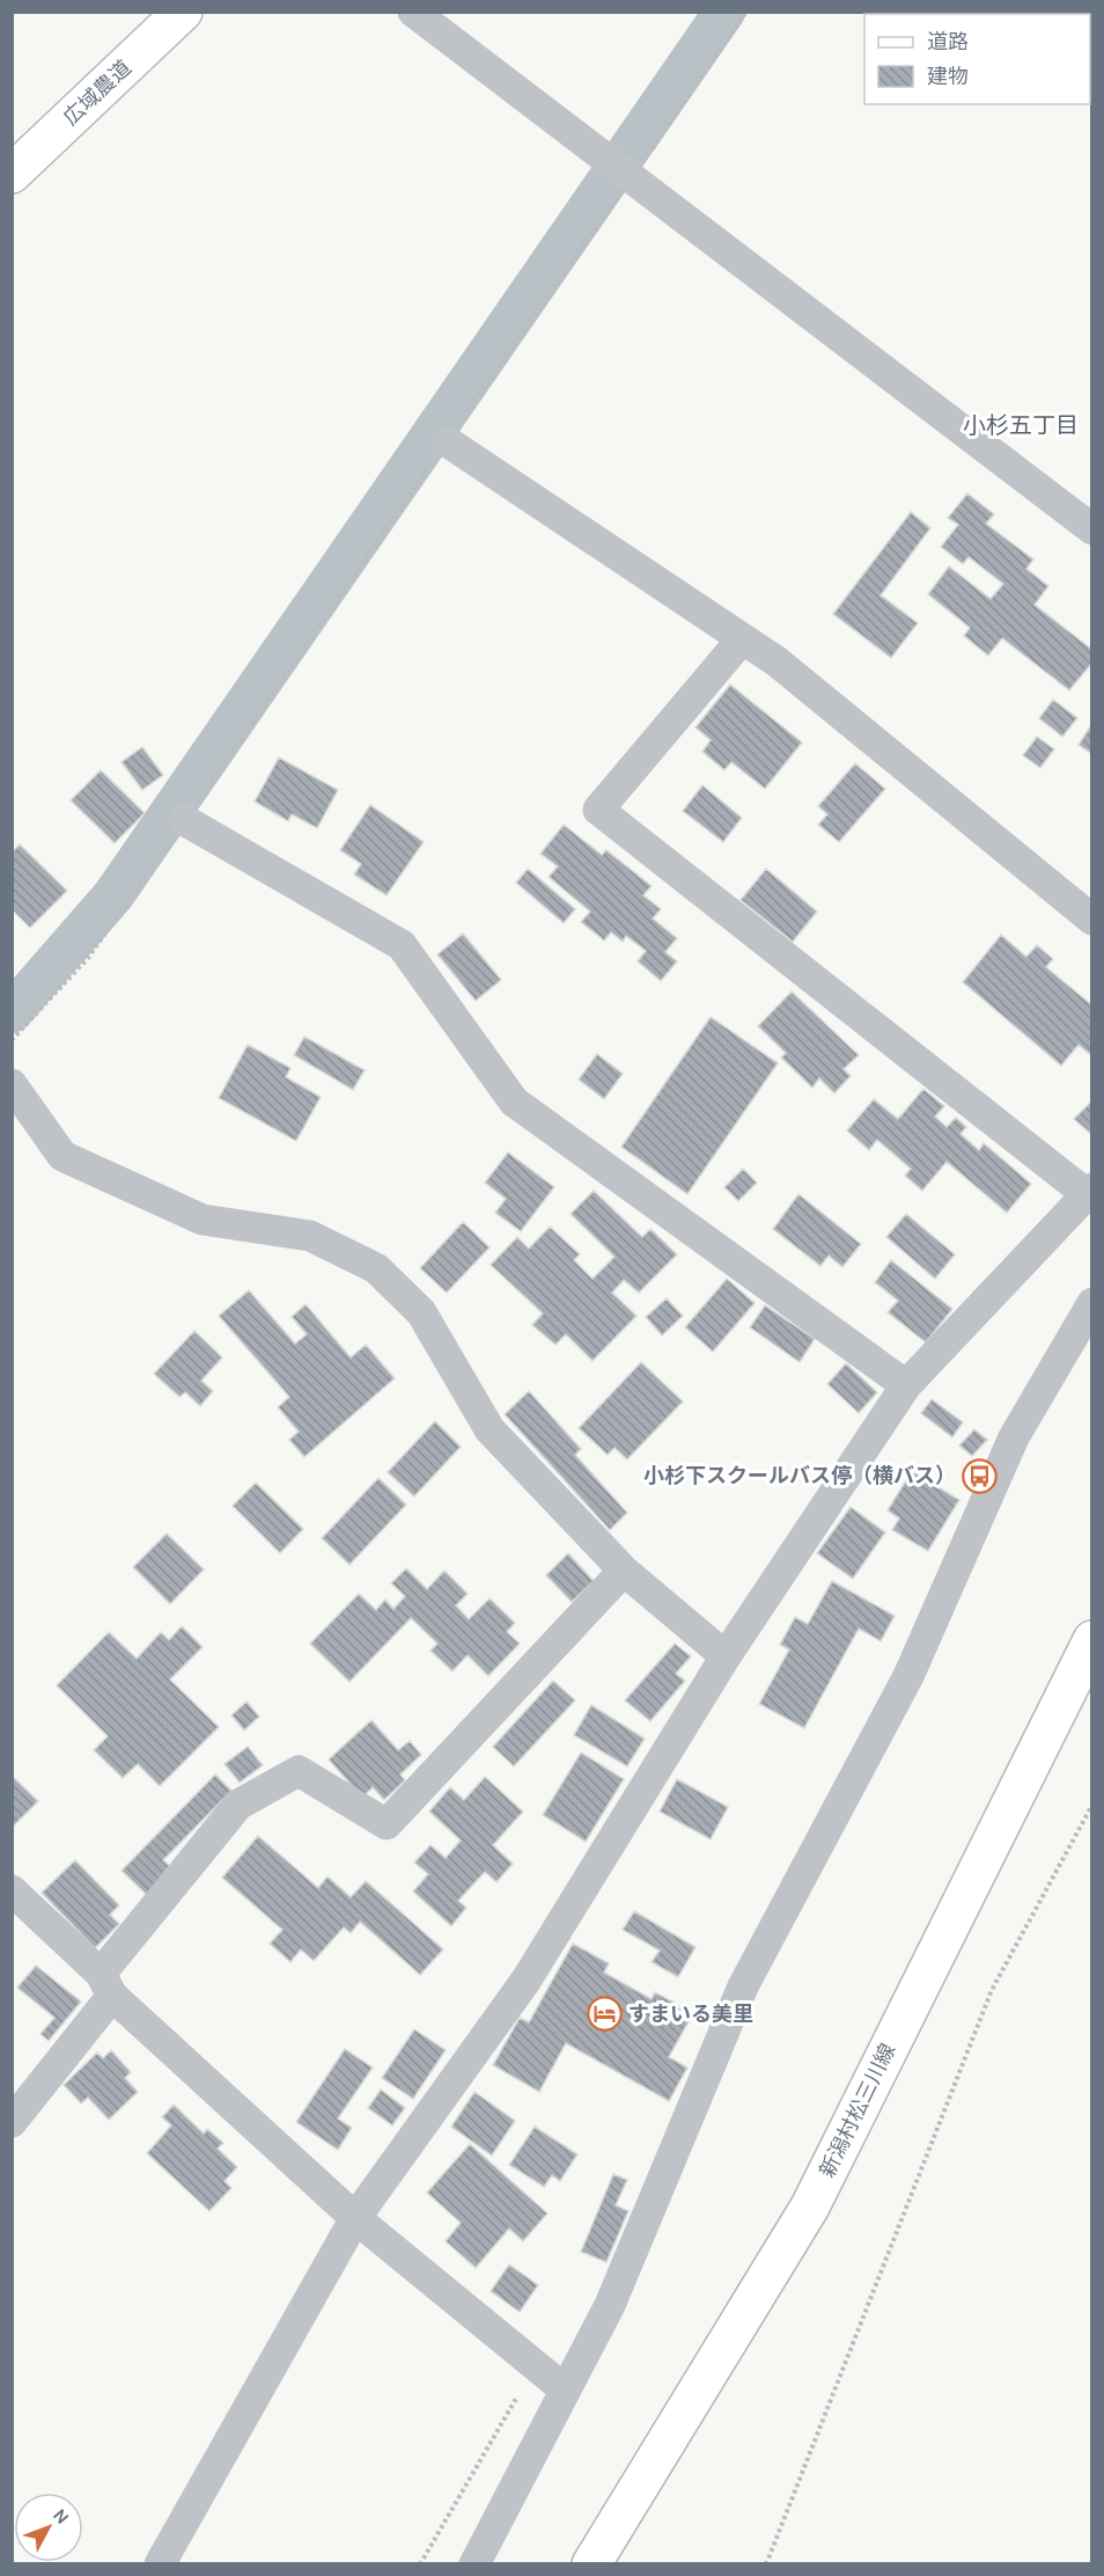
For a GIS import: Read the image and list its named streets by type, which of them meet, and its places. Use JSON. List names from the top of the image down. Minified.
{"streets":{"main road":["広域農道","新潟村松三川線"]},"districts":["小杉五丁目"],"places":{"bus stop":["小杉下スクールバス停（横バス）"],"hotel":["すまいる美里"]},"legend":["道路","建物"],"north":"top right"}
